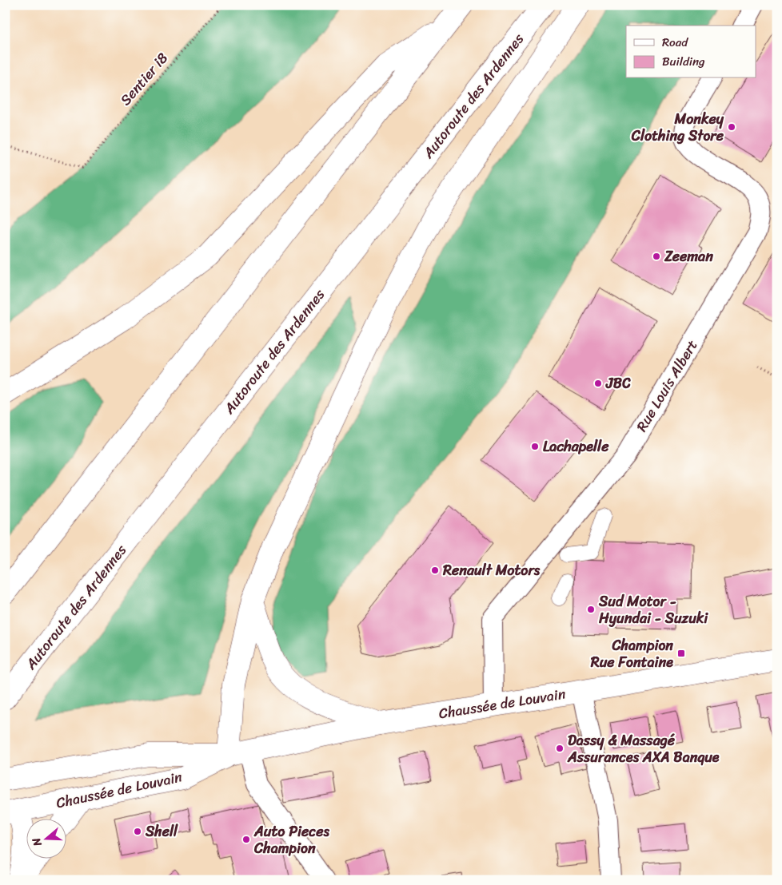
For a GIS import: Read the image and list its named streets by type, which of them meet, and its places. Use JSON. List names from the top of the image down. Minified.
{"streets":{"main road":["Autoroute des Ardennes","Chaussée de Louvain"],"street":["Rue Louis Albert"],"path":["Sentier i8"]},"crossings":[["Rue Louis Albert","Chaussée de Louvain"]],"places":{"other":["Monkey Clothing Store","Zeeman","JBC","Lachapelle","Renault Motors","Sud Motor - Hyundai - Suzuki","Dassy & Massagé Assurances AXA Banque","Shell","Auto Pieces Champion"],"transit":["Champion Rue Fontaine"]},"legend":["Road","Building"],"north":"left"}
